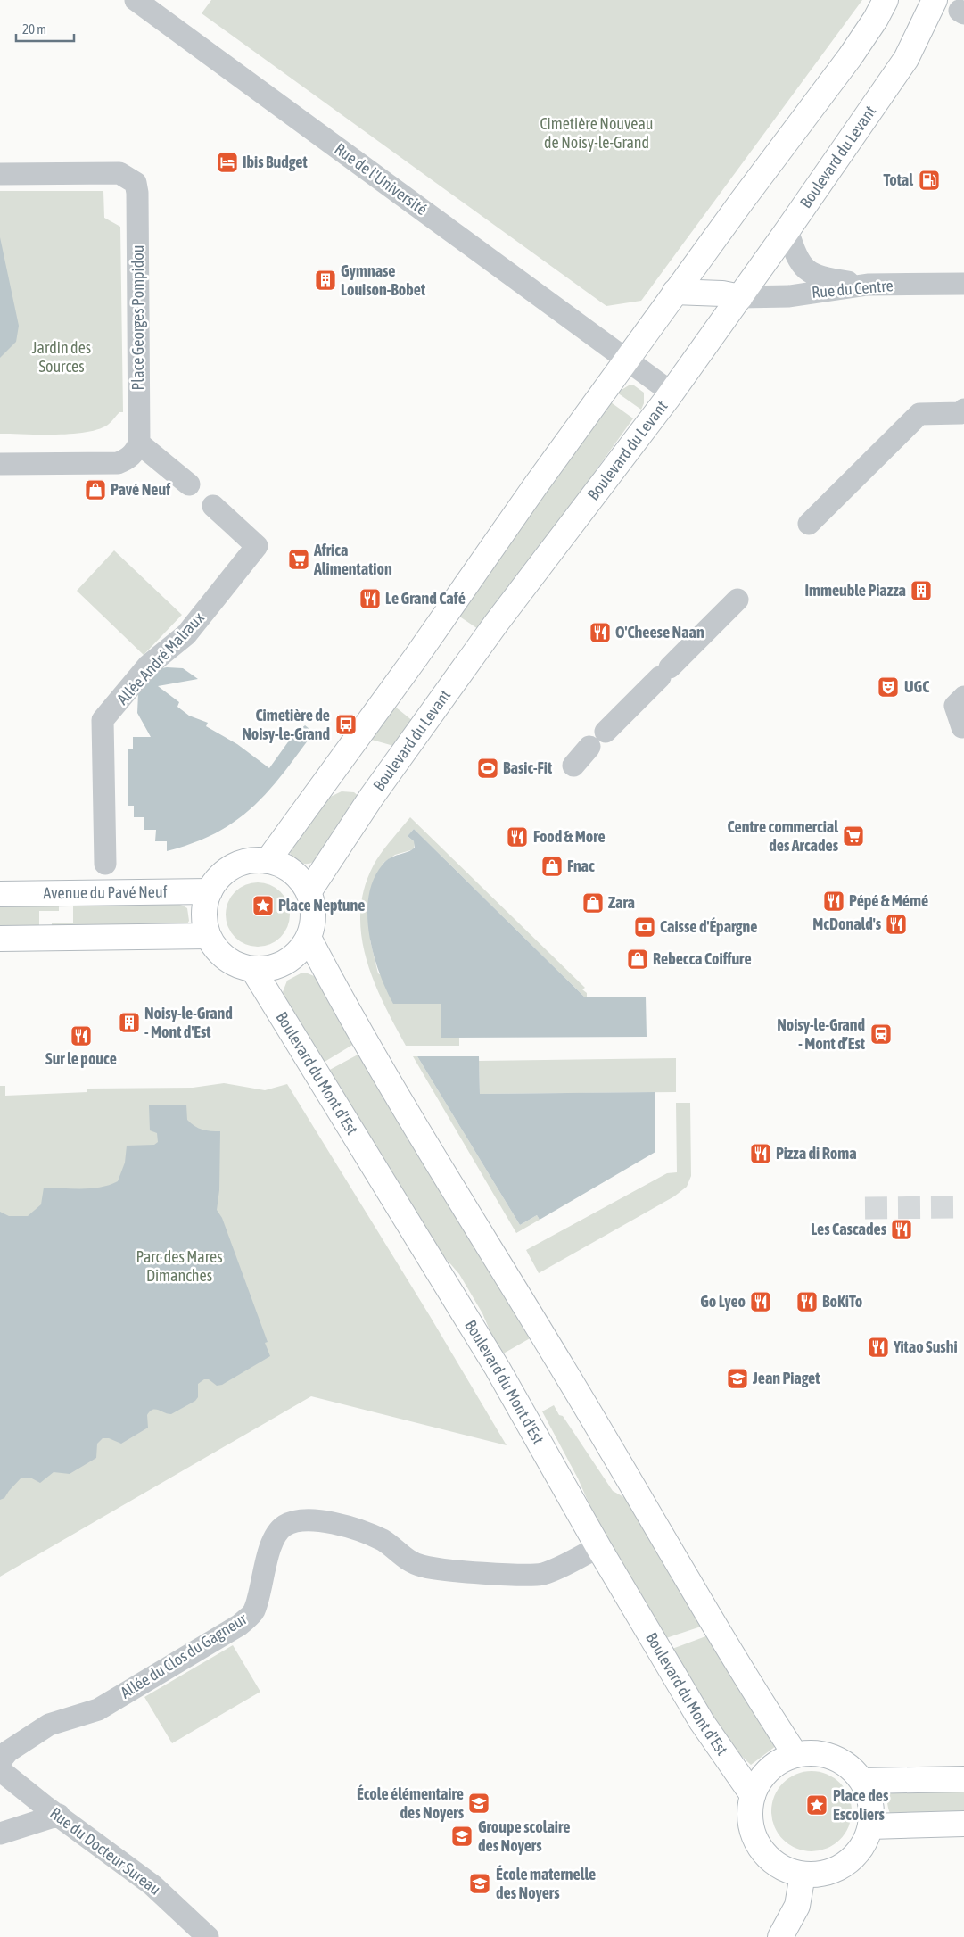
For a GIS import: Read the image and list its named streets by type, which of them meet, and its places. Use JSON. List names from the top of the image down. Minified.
{"streets":{"main road":["Boulevard du Levant","Avenue du Pavé Neuf","Boulevard du Mont d'Est"],"street":["Rue de l'Université","Rue du Centre","Place Georges Pompidou","Allée André Malraux","Allée du Clos du Gagneur","Rue du Docteur Sureau"]},"crossings":[["Boulevard du Levant","Rue de l'Université"],["Boulevard du Levant","Rue du Centre"],["Boulevard du Levant","Avenue du Pavé Neuf"],["Boulevard du Levant","Boulevard du Mont d'Est"],["Avenue du Pavé Neuf","Boulevard du Mont d'Est"],["Boulevard du Mont d'Est","Allée du Clos du Gagneur"]],"parks":["Cimetière Nouveau de Noisy-le-Grand","Jardin des Sources","Parc des Mares Dimanches"],"places":{"hotel":["Ibis Budget"],"fuel station":["Total"],"building":["Gymnase Louison-Bobet","Immeuble Piazza","Noisy-le-Grand - Mont d'Est"],"shop":["Pavé Neuf","Fnac","Zara","Rebecca Coiffure"],"supermarket":["Africa Alimentation","Centre commercial des Arcades"],"restaurant":["Le Grand Café","O'Cheese Naan","Food & More","Pépé & Mémé","McDonald's","Sur le pouce","Pizza di Roma","Les Cascades","Go Lyeo","BoKiTo","Yitao Sushi"],"theatre":["UGC"],"bus stop":["Cimetière de Noisy-le-Grand"],"sports":["Basic-Fit"],"place":["Place Neptune","Place des Escoliers"],"bank":["Caisse d'Épargne"],"station":["Noisy-le-Grand - Mont d’Est"],"school or university":["Jean Piaget","École élémentaire des Noyers","Groupe scolaire des Noyers","École maternelle des Noyers"]},"scale_bar":"20 m"}
